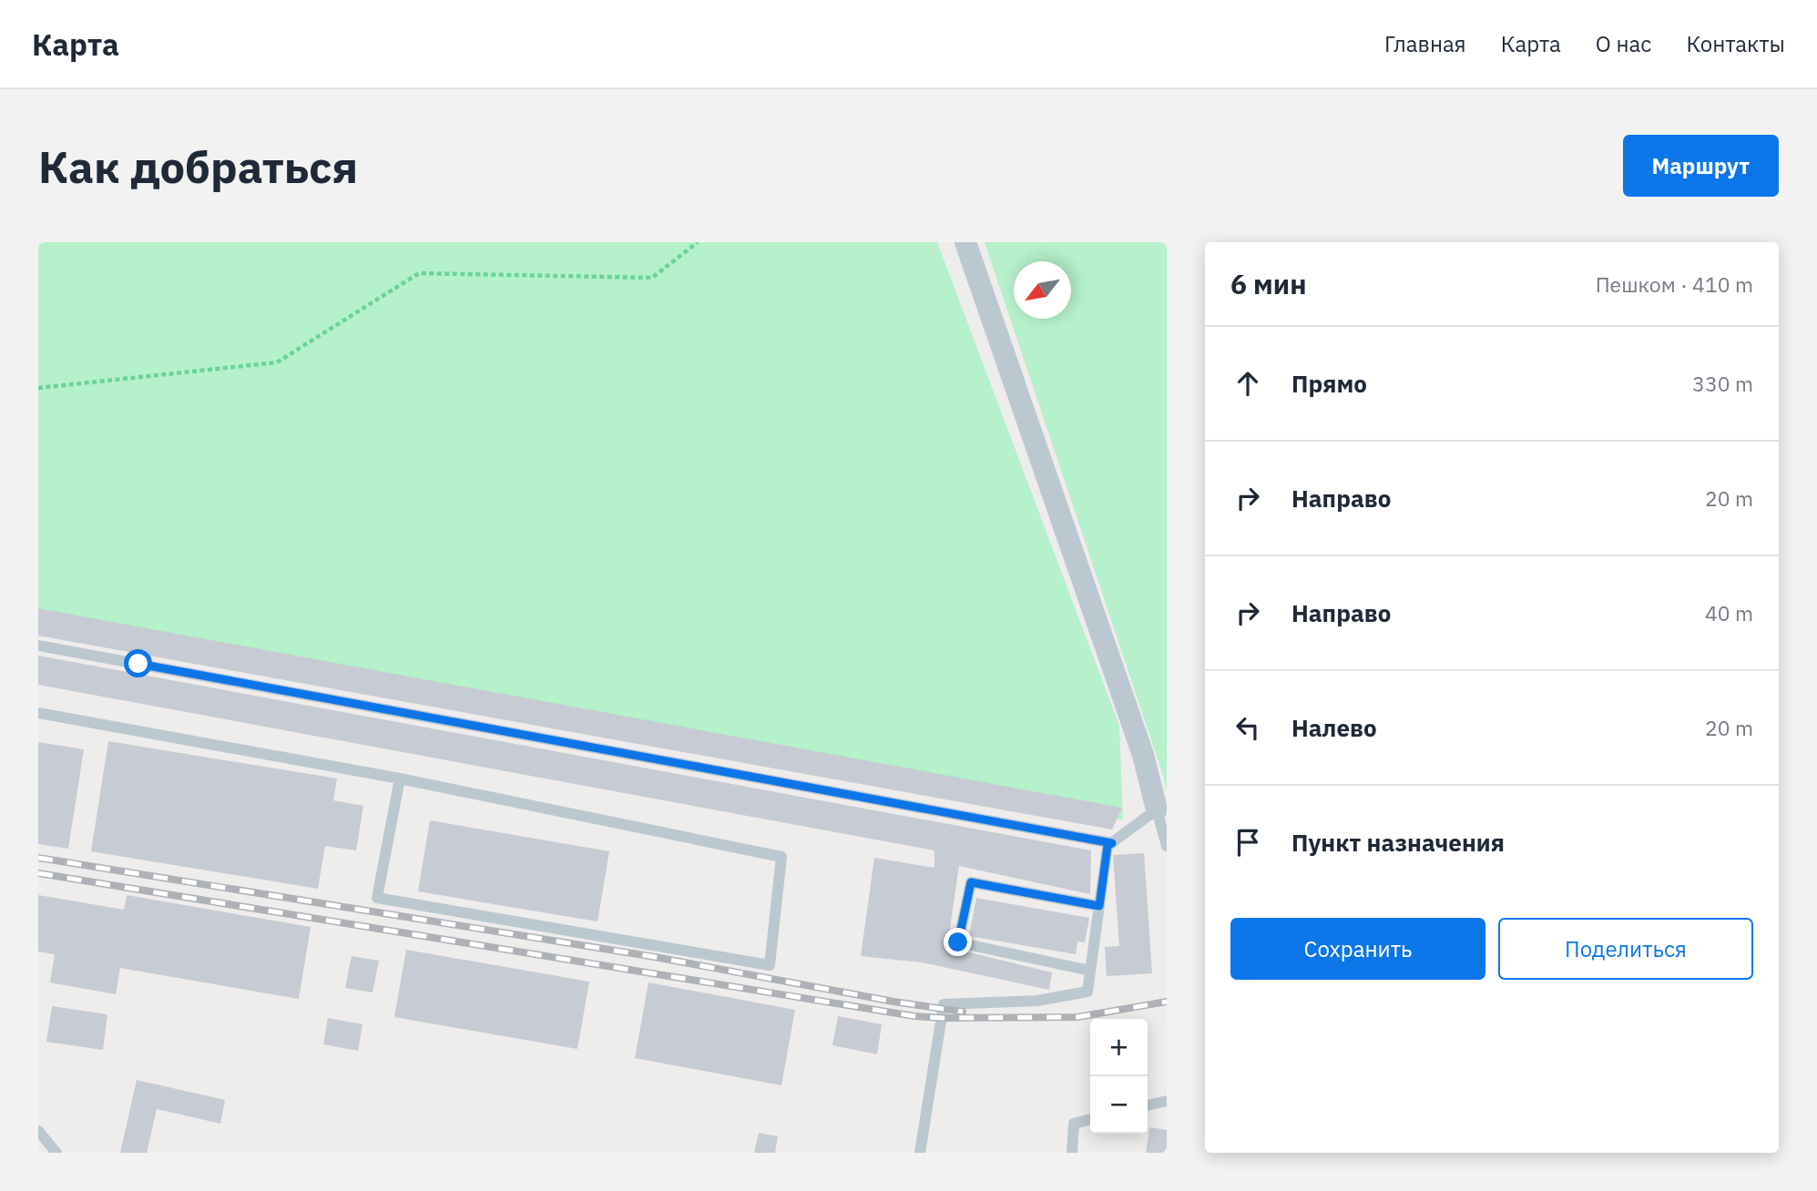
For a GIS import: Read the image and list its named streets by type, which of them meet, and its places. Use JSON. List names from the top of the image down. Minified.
{"north":"bottom left","page":{"header":"Карта","nav":["Главная","Карта","О нас","Контакты"],"buttons":["Маршрут",["Сохранить","Поделиться"]],"title":"Как добраться","heading":["6 мин","Пешком · 410 m"],"list":[["Прямо","330 m"],["Направо","20 m"],["Направо","40 m"],["Налево","20 m"],"Пункт назначения"],"map_buttons":["+","−"]}}
